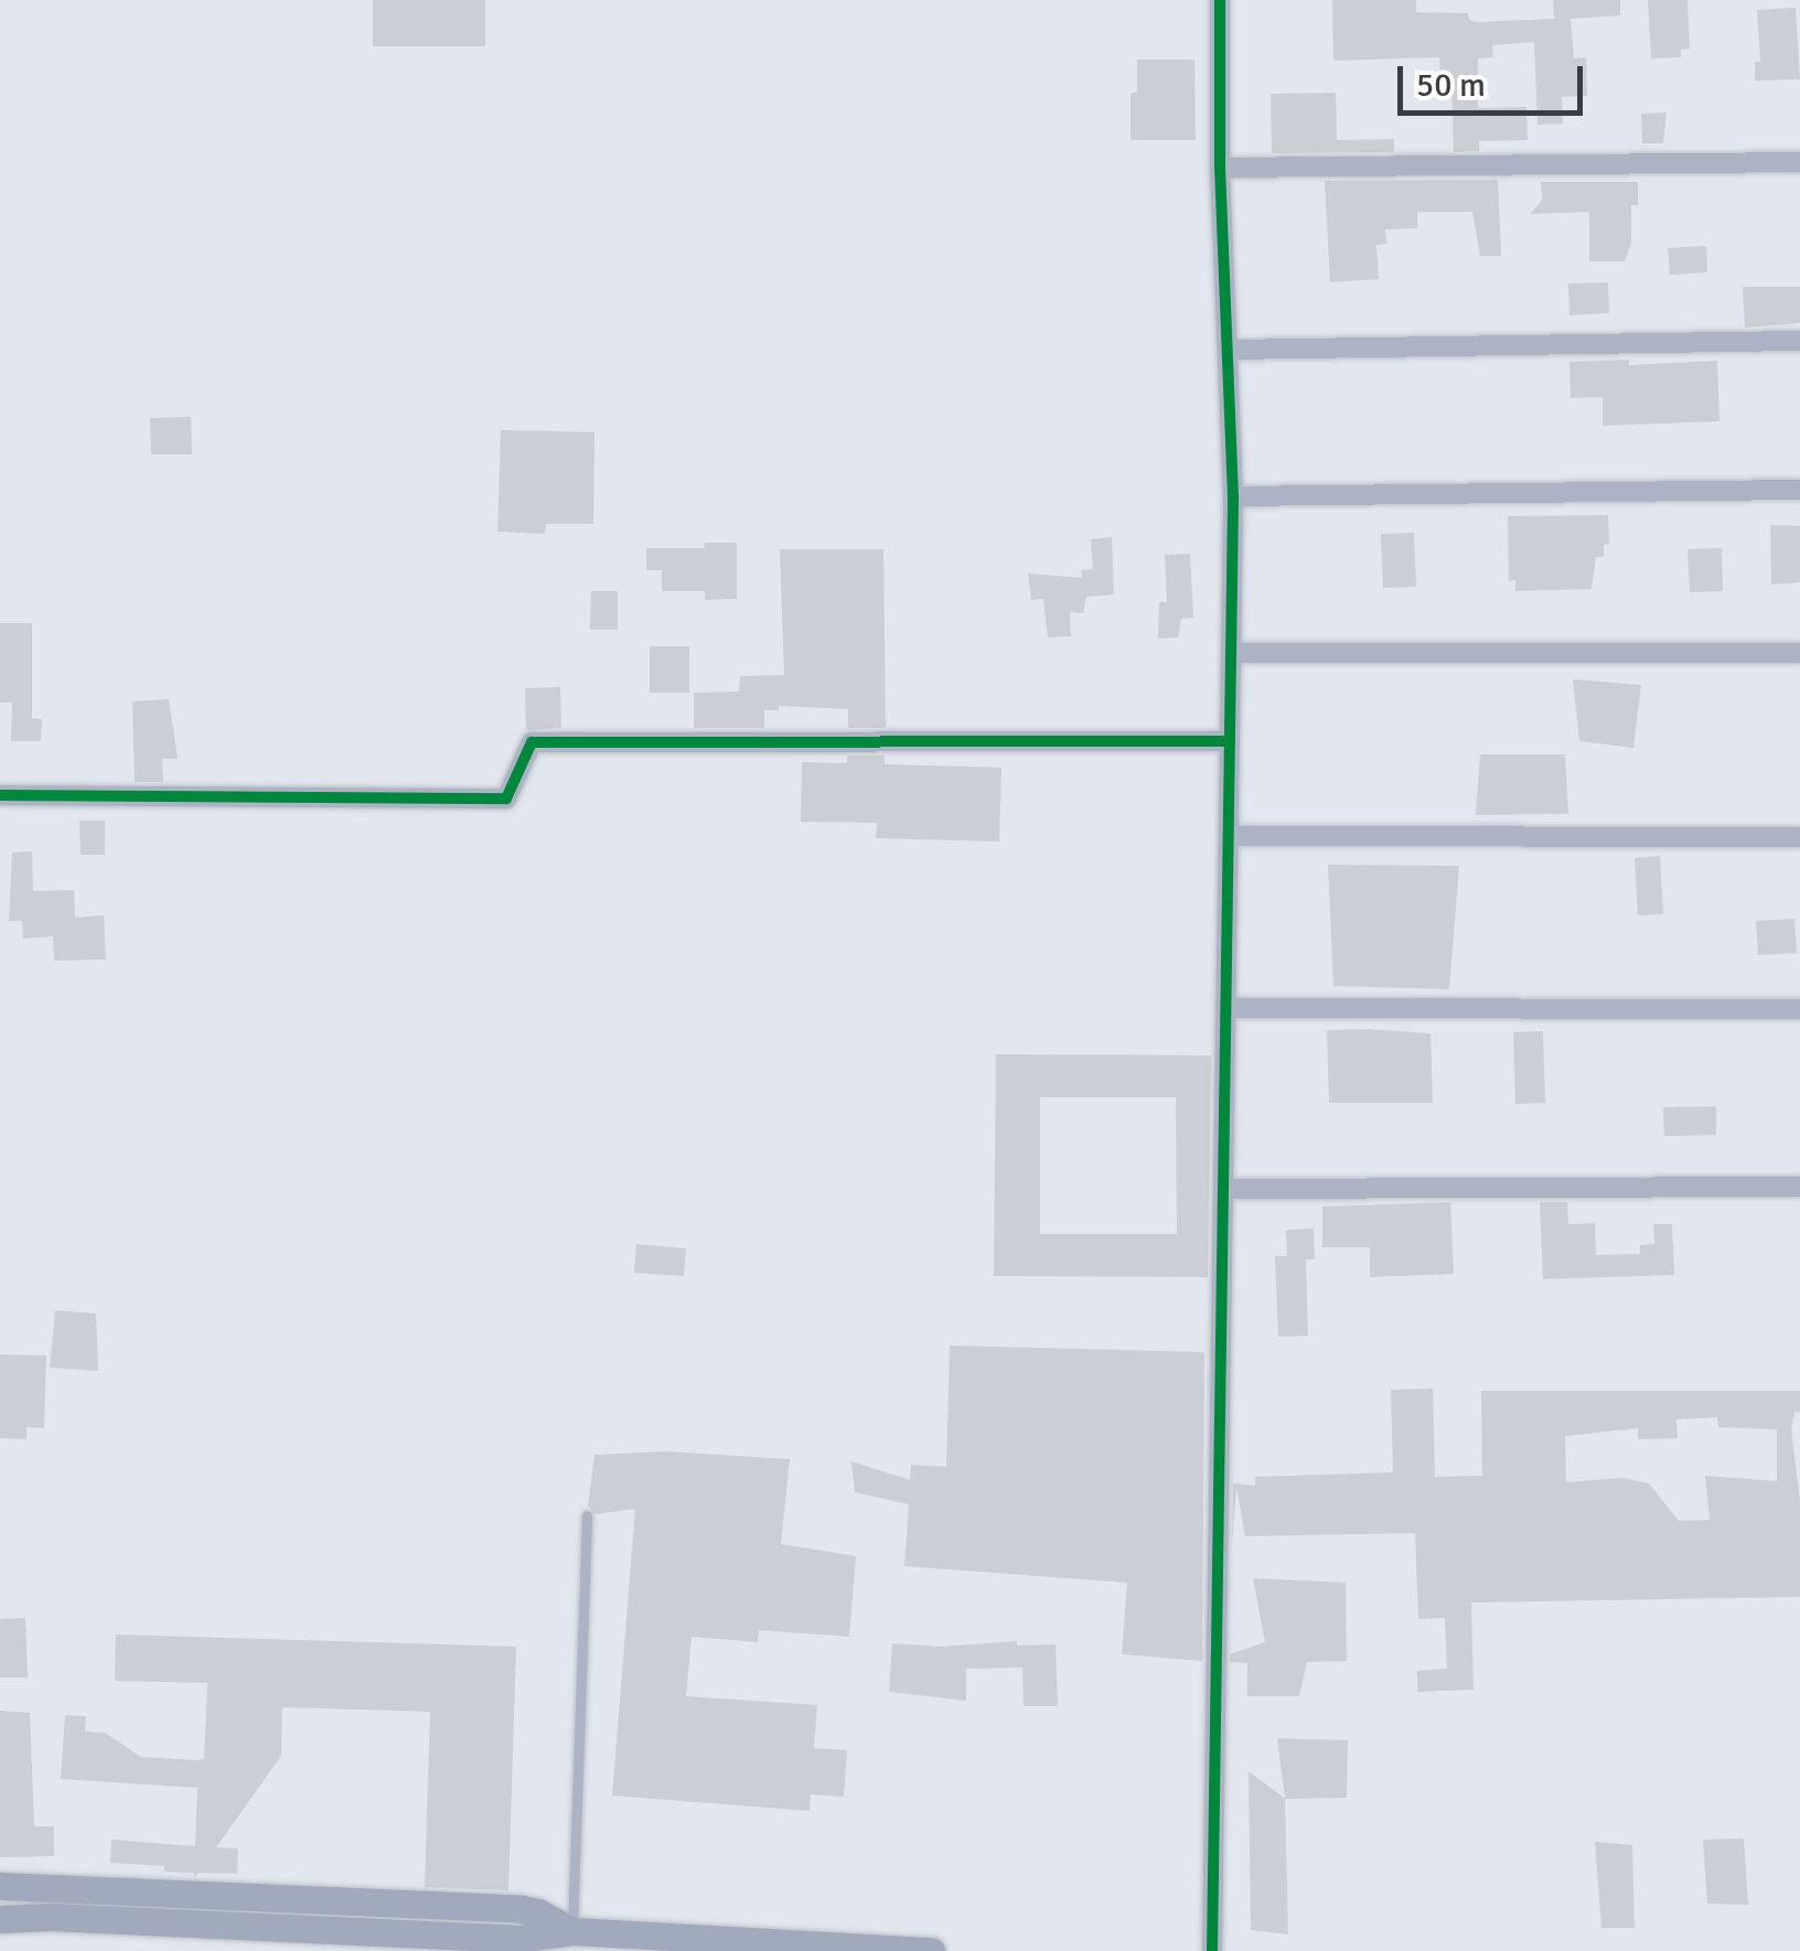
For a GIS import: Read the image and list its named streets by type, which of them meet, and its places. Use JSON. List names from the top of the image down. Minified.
{"scale_bar":"50 m"}
